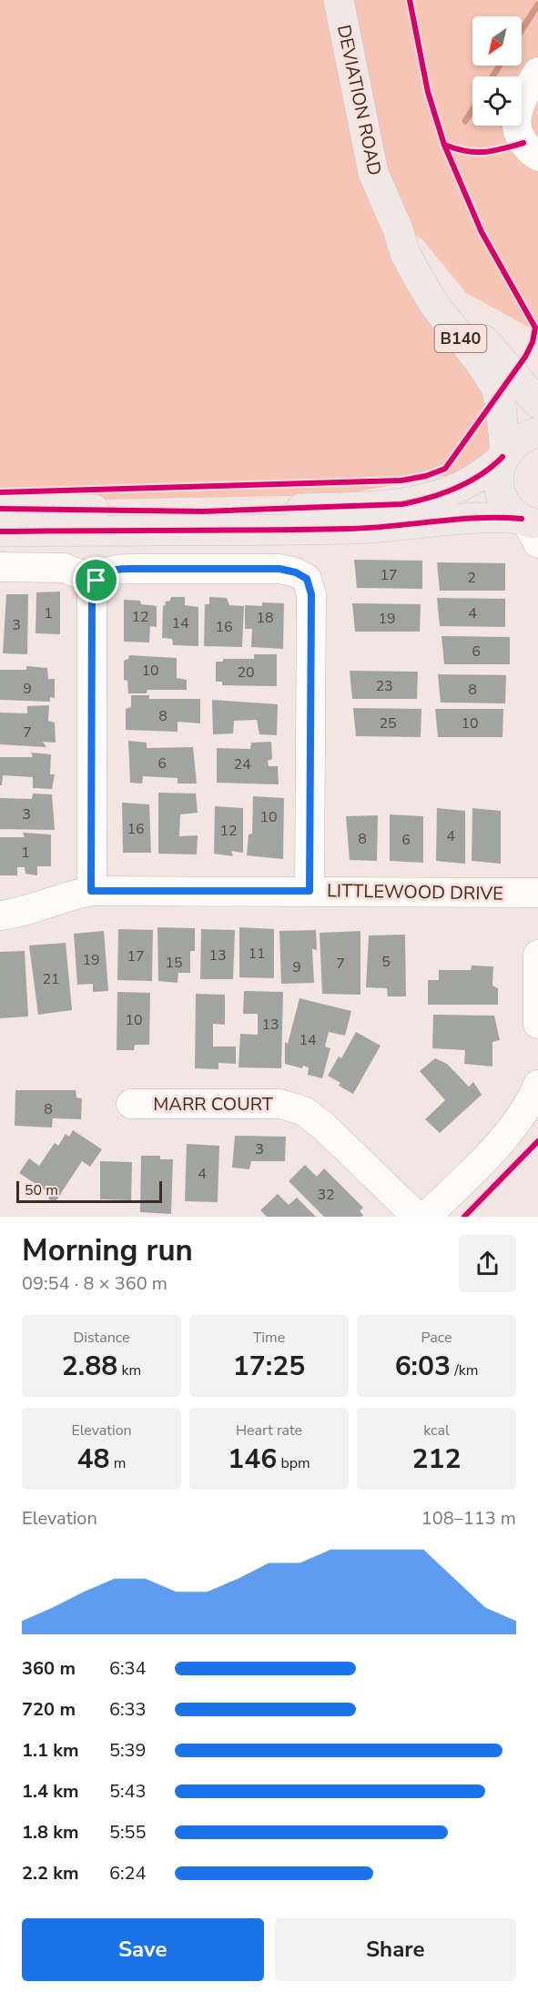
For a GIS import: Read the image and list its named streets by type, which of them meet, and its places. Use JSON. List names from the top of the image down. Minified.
{"streets":{"main road":["DEVIATION ROAD","B140"],"street":["LITTLEWOOD DRIVE","MARR COURT"]},"crossings":[["DEVIATION ROAD","B140"]],"house_numbers":["17","2","1","4","12","18","19","14","3","16","6","10","20","23","9","8","8","25","10","7","6","24","3","10","16","12","4","8","6","1","11","13","17","19","5","15","7","9","21","10","13","14","8","3","4","32"],"scale_bar":"50 m","north":"bottom left","page":{"scale":"50 m","heading":["Morning run","09:54 · 8 × 360 m"],"stats":[["Distance","2.88 km"],["Time","17:25"],["Pace","6:03 /km"],["Elevation","48 m"],["Heart rate","146 bpm"],["kcal","212"]],"chart":["Elevation","108–113 m"],"list":[{"name":"360 m","note":"6:34"},{"name":"720 m","note":"6:33"},{"name":"1.1 km","note":"5:39"},{"name":"1.4 km","note":"5:43"},{"name":"1.8 km","note":"5:55"},{"name":"2.2 km","note":"6:24"}],"buttons":["Save","Share"]}}
